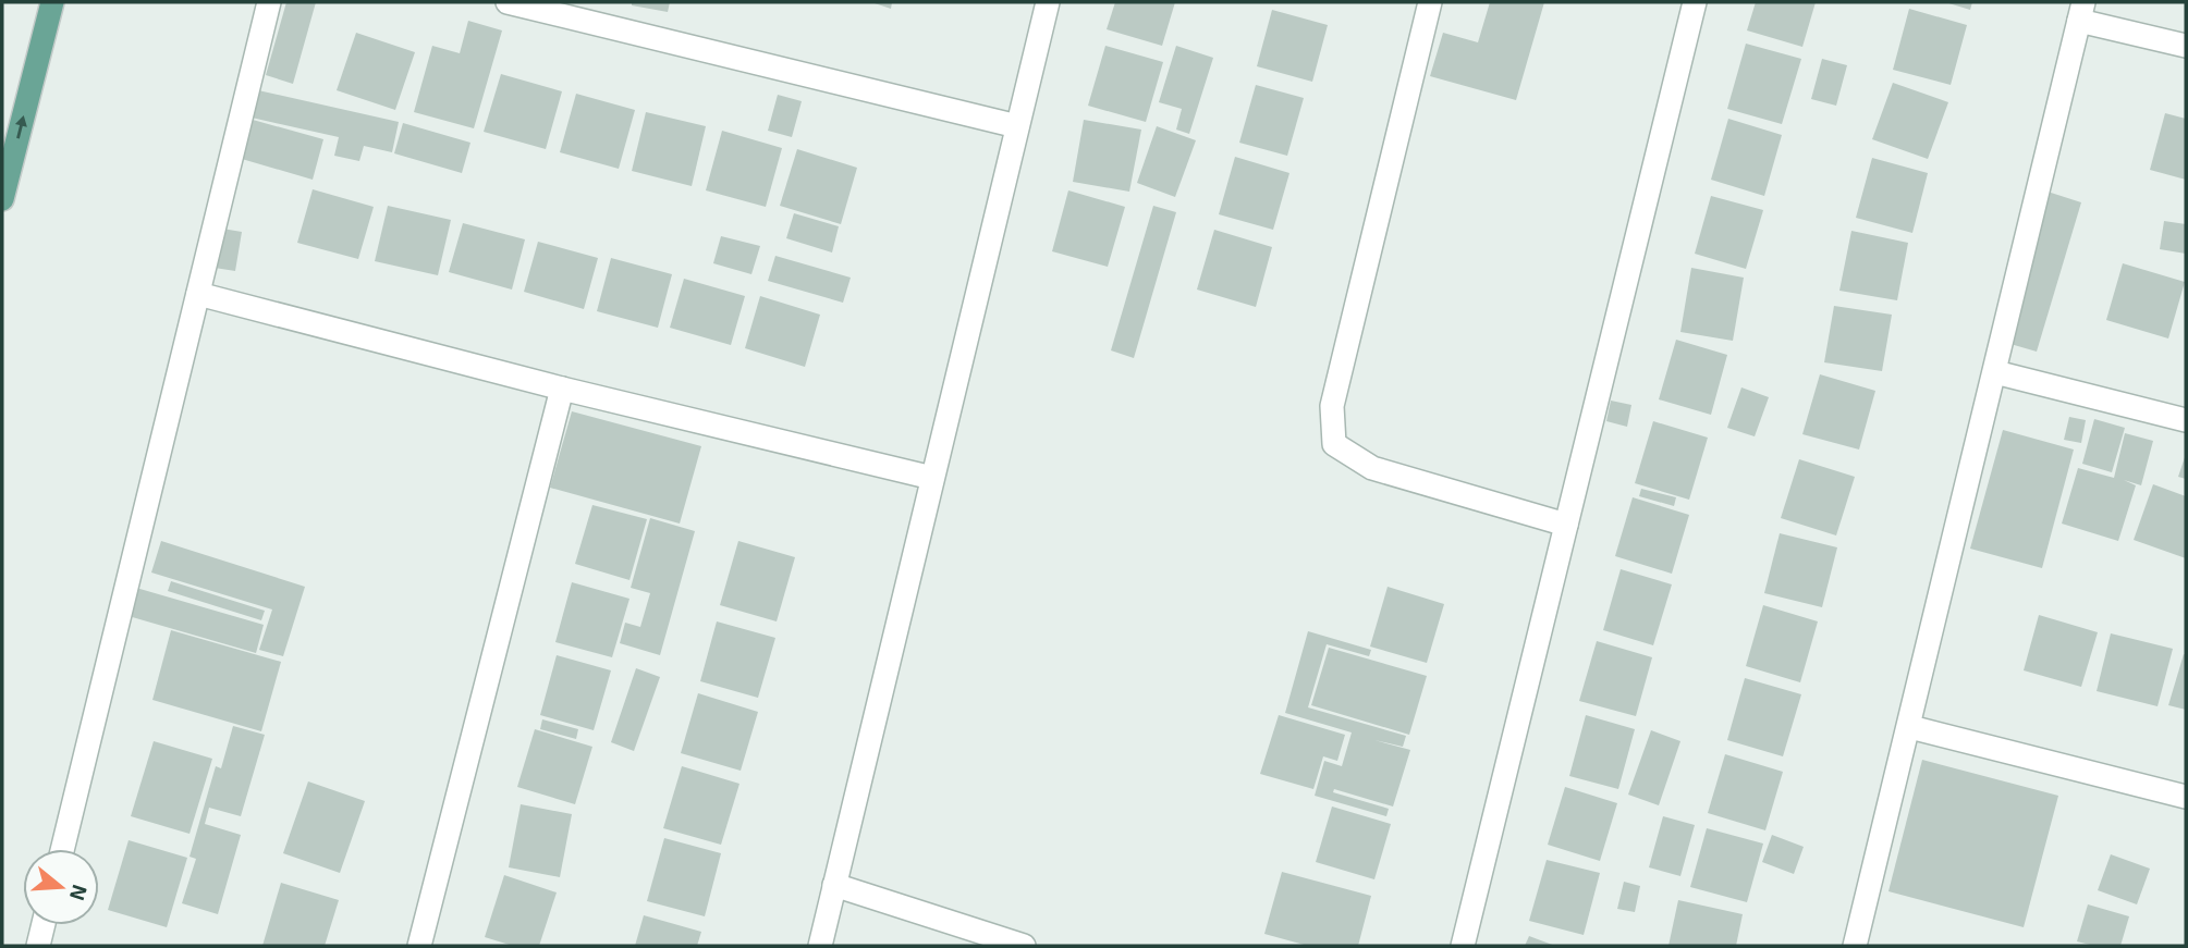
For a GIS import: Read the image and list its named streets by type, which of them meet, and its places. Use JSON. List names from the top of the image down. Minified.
{"north":"right"}
